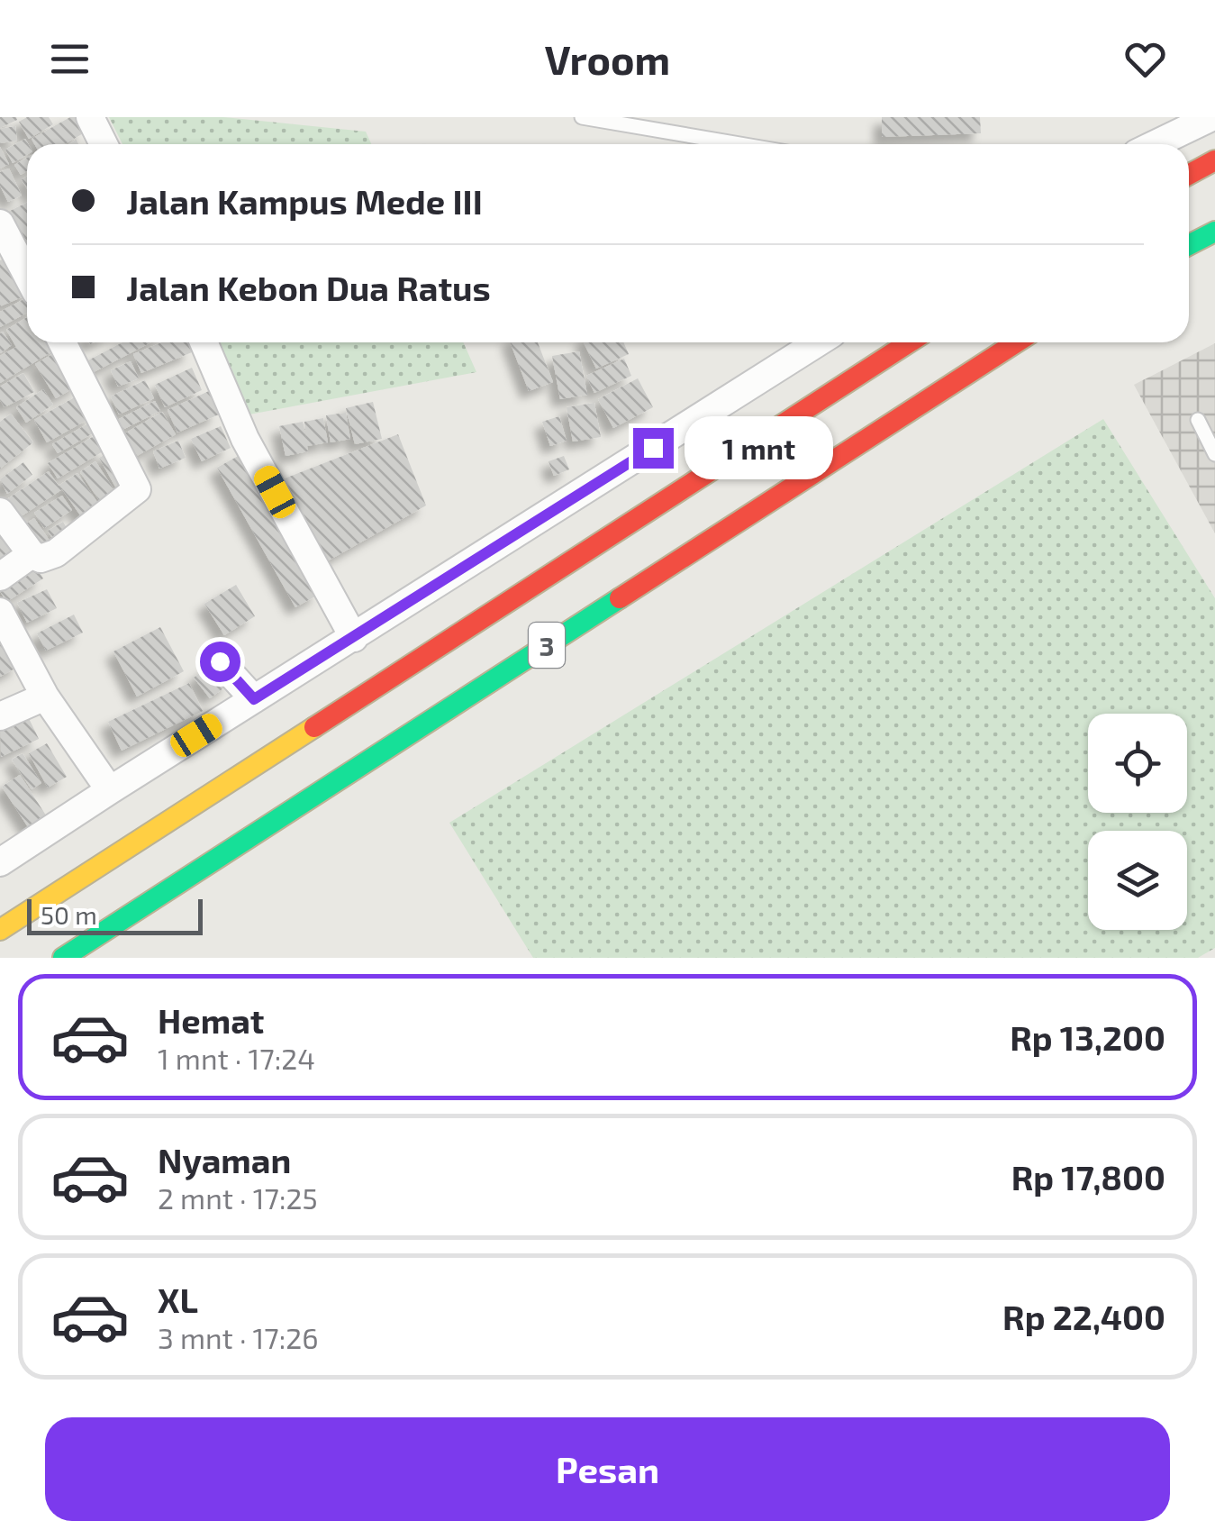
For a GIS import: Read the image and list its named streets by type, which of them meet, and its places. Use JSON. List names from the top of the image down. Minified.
{"streets":{"highway":["3"]},"scale_bar":"50 m","page":{"header":"Vroom","banner":["Jalan Kampus Mede III","Jalan Kebon Dua Ratus"],"bubble":"1 mnt","scale":"50 m","list":[{"name":"Hemat","note":"1 mnt · 17:24","value":"Rp 13,200"},{"name":"Nyaman","note":"2 mnt · 17:25","value":"Rp 17,800"},{"name":"XL","note":"3 mnt · 17:26","value":"Rp 22,400"}],"buttons":"Pesan"}}
